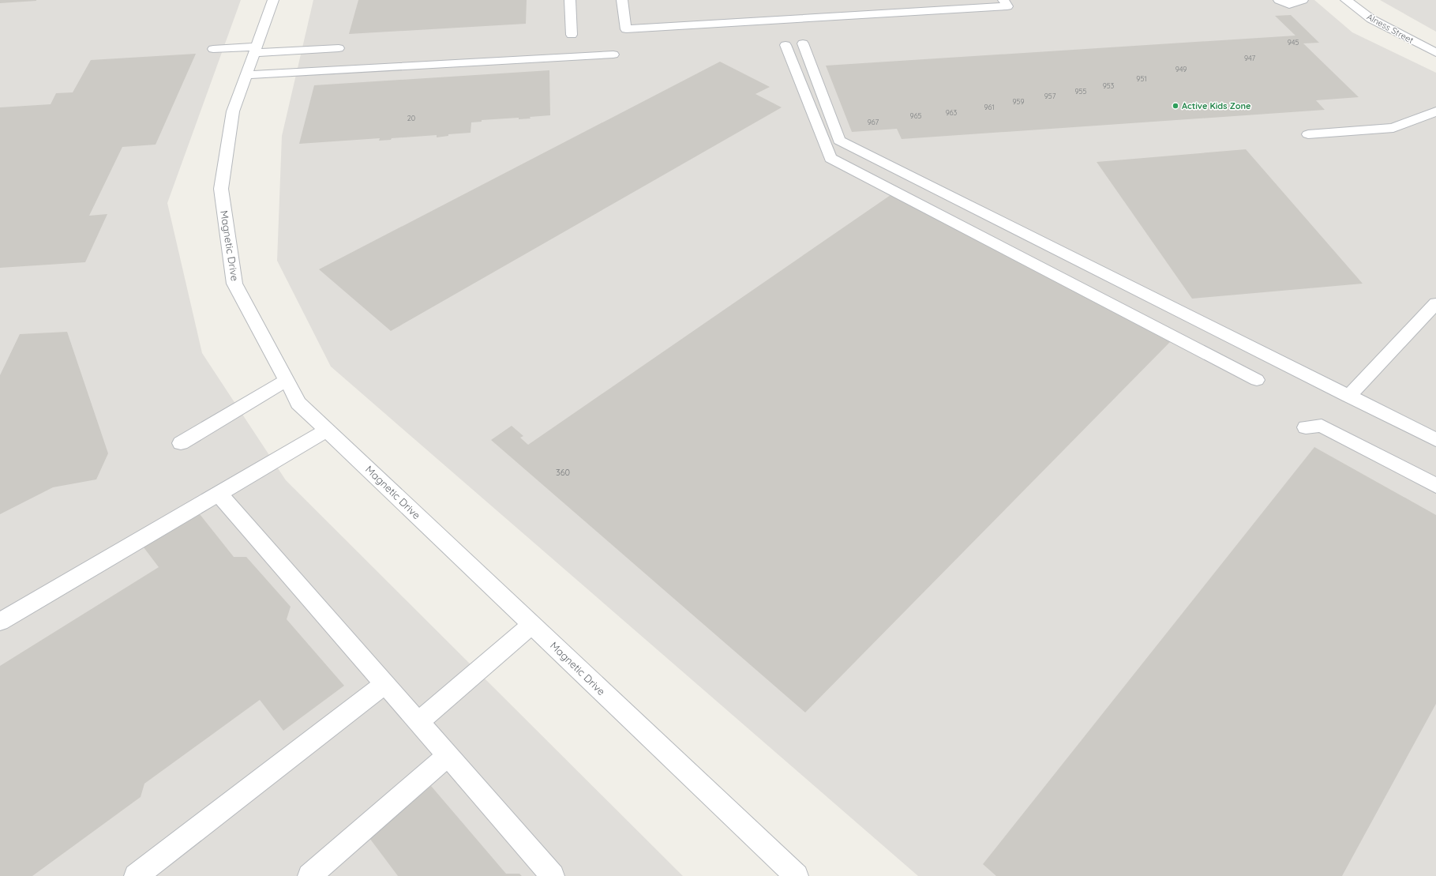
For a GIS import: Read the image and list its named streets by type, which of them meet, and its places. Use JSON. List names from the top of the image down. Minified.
{"streets":{"street":["Alness Street","Magnetic Drive"]},"places":["Active Kids Zone"],"house_numbers":["945","947","949","951","953","955","957","959","961","963","965","20","967","360"]}
